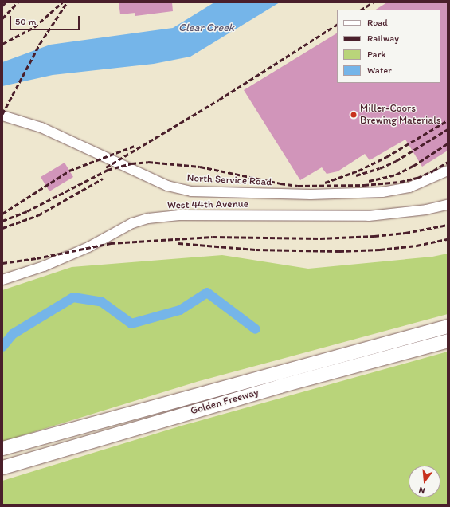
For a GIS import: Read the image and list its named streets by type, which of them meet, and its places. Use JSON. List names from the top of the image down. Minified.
{"streets":{"highway":["Golden Freeway"],"street":["North Service Road","West 44th Avenue"]},"water":["Clear Creek"],"places":["Miller-Coors Brewing Materials"],"legend":["Road","Railway","Park","Water"],"scale_bar":"50 m","north":"bottom"}
